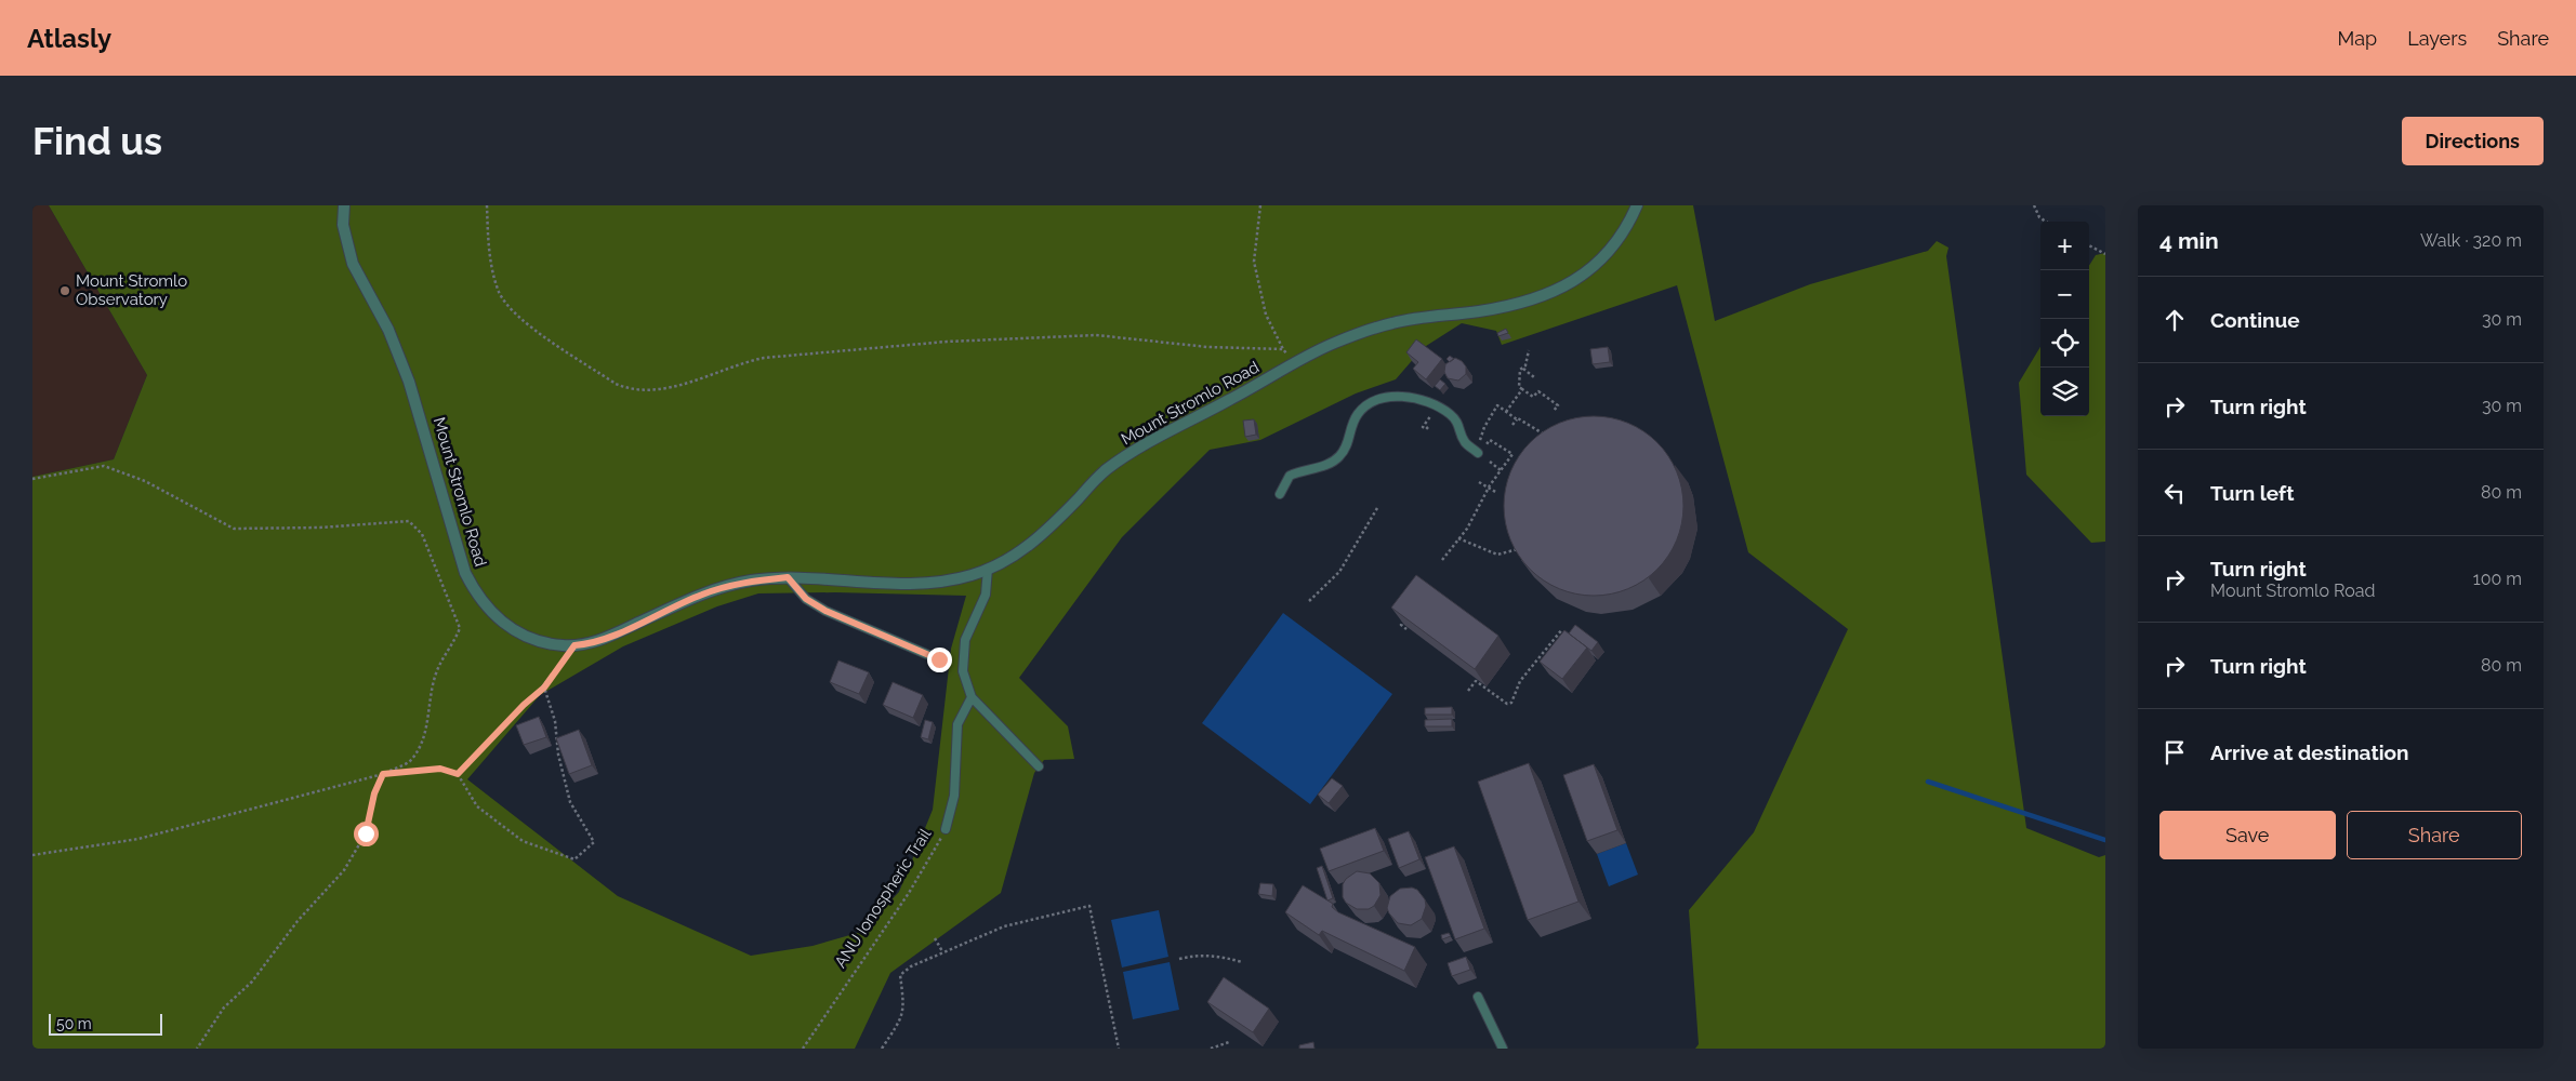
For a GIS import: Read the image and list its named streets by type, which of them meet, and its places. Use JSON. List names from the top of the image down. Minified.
{"streets":{"street":["Mount Stromlo Road"],"lane":["ANU Ionospheric Trail"]},"places":["Mount Stromlo Observatory"],"scale_bar":"50 m","page":{"header":"Atlasly","nav":["Map","Layers","Share"],"buttons":["Directions",["Save","Share"]],"title":"Find us","heading":["4 min","Walk · 320 m"],"map_buttons":["+","−"],"list":[["Continue","30 m"],["Turn right","30 m"],["Turn left","80 m"],["Turn right","Mount Stromlo Road","100 m"],["Turn right","80 m"],"Arrive at destination"],"scale":"50 m"}}
